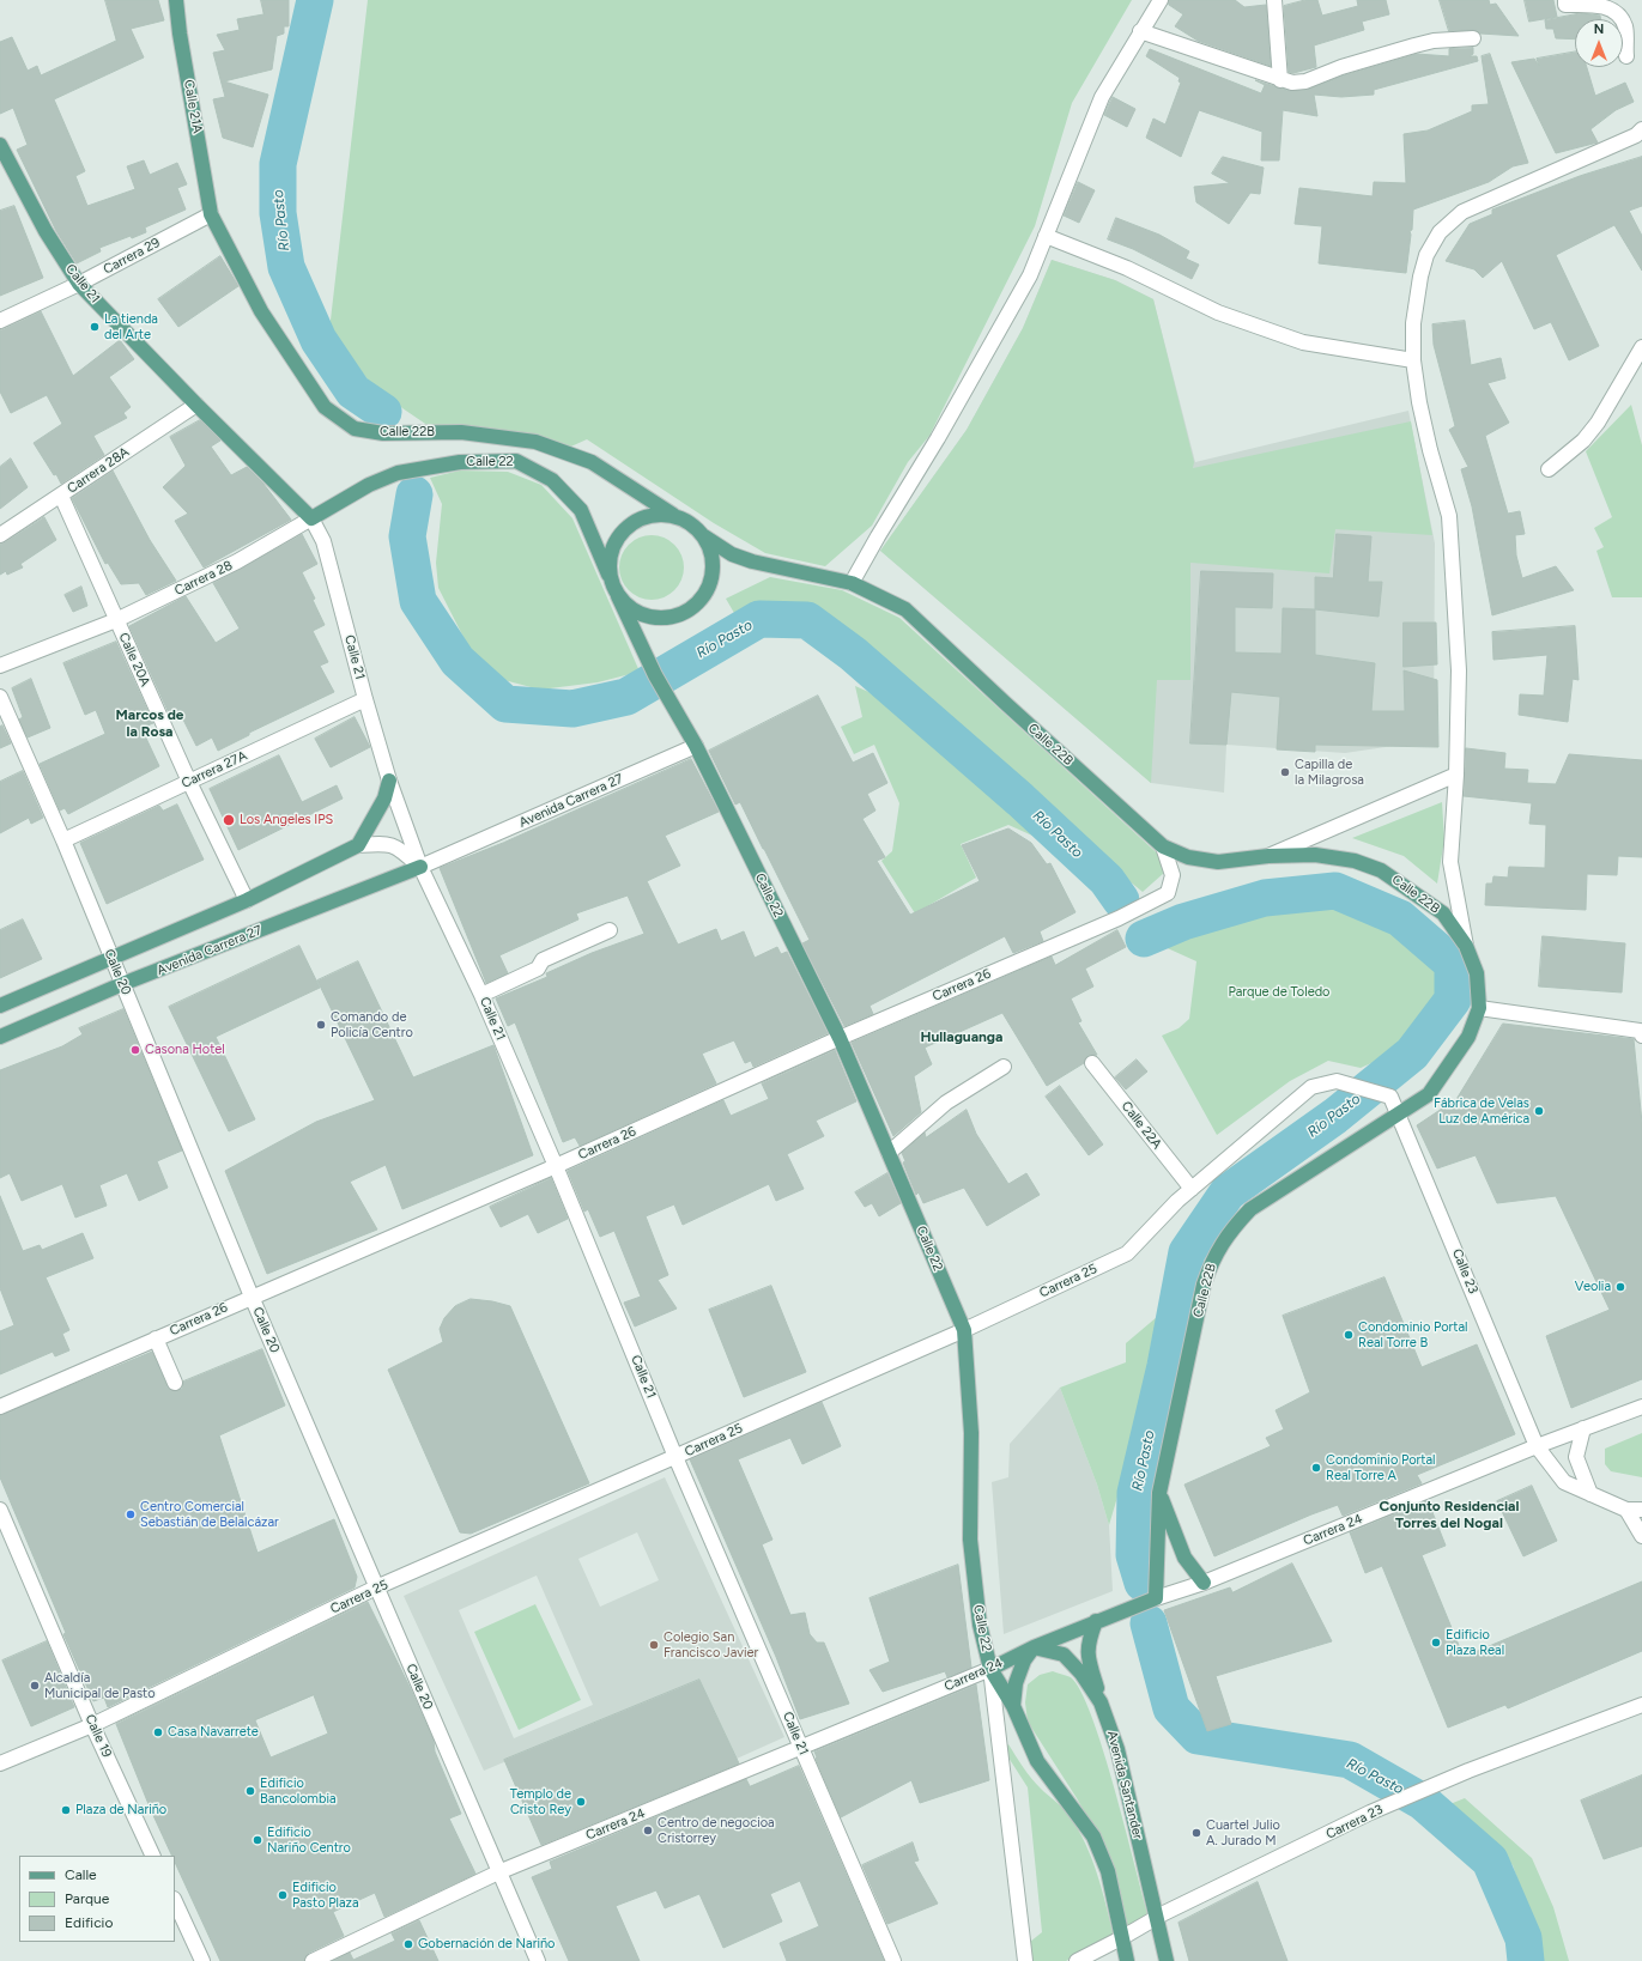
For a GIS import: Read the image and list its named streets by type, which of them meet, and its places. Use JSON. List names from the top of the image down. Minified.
{"streets":{"main road":["Calle 21A","Calle 21","Calle 22B","Calle 22","Carrera 28","Avenida Carrera 27","Carrera 24","Avenida Santander"],"street":["Carrera 29","Carrera 28A","Calle 20A","Carrera 27A","Calle 20","Carrera 26","Calle 22A","Calle 23","Carrera 25","Calle 19","Carrera 23"]},"crossings":[["Calle 21A","Carrera 29"],["Calle 21A","Calle 22B"],["Carrera 29","Calle 21"],["Carrera 29","Calle 22B"],["Calle 21","Carrera 28A"],["Calle 21","Carrera 28"],["Calle 21","Carrera 27A"],["Calle 21","Avenida Carrera 27"],["Calle 21","Carrera 26"],["Calle 21","Carrera 25"],["Calle 21","Carrera 24"],["Calle 22B","Calle 22"],["Calle 22B","Carrera 26"],["Calle 22B","Calle 23"],["Calle 22B","Carrera 24"],["Calle 22","Carrera 28"],["Calle 22","Avenida Carrera 27"],["Calle 22","Carrera 26"],["Calle 22","Carrera 25"],["Calle 22","Carrera 24"],["Carrera 28A","Calle 20A"],["Carrera 28","Calle 20A"],["Calle 20A","Carrera 27A"],["Carrera 27A","Calle 20"],["Avenida Carrera 27","Calle 20"],["Calle 20","Carrera 26"],["Calle 20","Carrera 25"],["Calle 20","Carrera 24"],["Calle 22A","Carrera 25"],["Calle 23","Carrera 25"],["Calle 23","Carrera 24"],["Carrera 25","Calle 19"],["Carrera 24","Avenida Santander"],["Avenida Santander","Carrera 23"]],"districts":["Marcos de la Rosa","Hullaguanga","Conjunto Residencial Torres del Nogal"],"water":["Río Pasto"],"parks":["Parque de Toledo"],"places":["La tienda del Arte","Capilla de la Milagrosa","Los Angeles IPS","Comando de Policía Centro","Casona Hotel","Fábrica de Velas Luz de América","Veolia","Condominio Portal Real Torre B","Condominio Portal Real Torre A","Centro Comercial Sebastián de Belalcázar","Edificio Plaza Real","Colegio San Francisco Javier","Alcaldía Municipal de Pasto","Casa Navarrete","Edificio Bancolombia","Templo de Cristo Rey","Plaza de Nariño","Centro de negocioa Cristorrey","Cuartel Julio A. Jurado M","Edificio Nariño Centro","Edificio Pasto Plaza","Gobernación de Nariño"],"legend":["Calle","Parque","Edificio"],"north":"top"}
